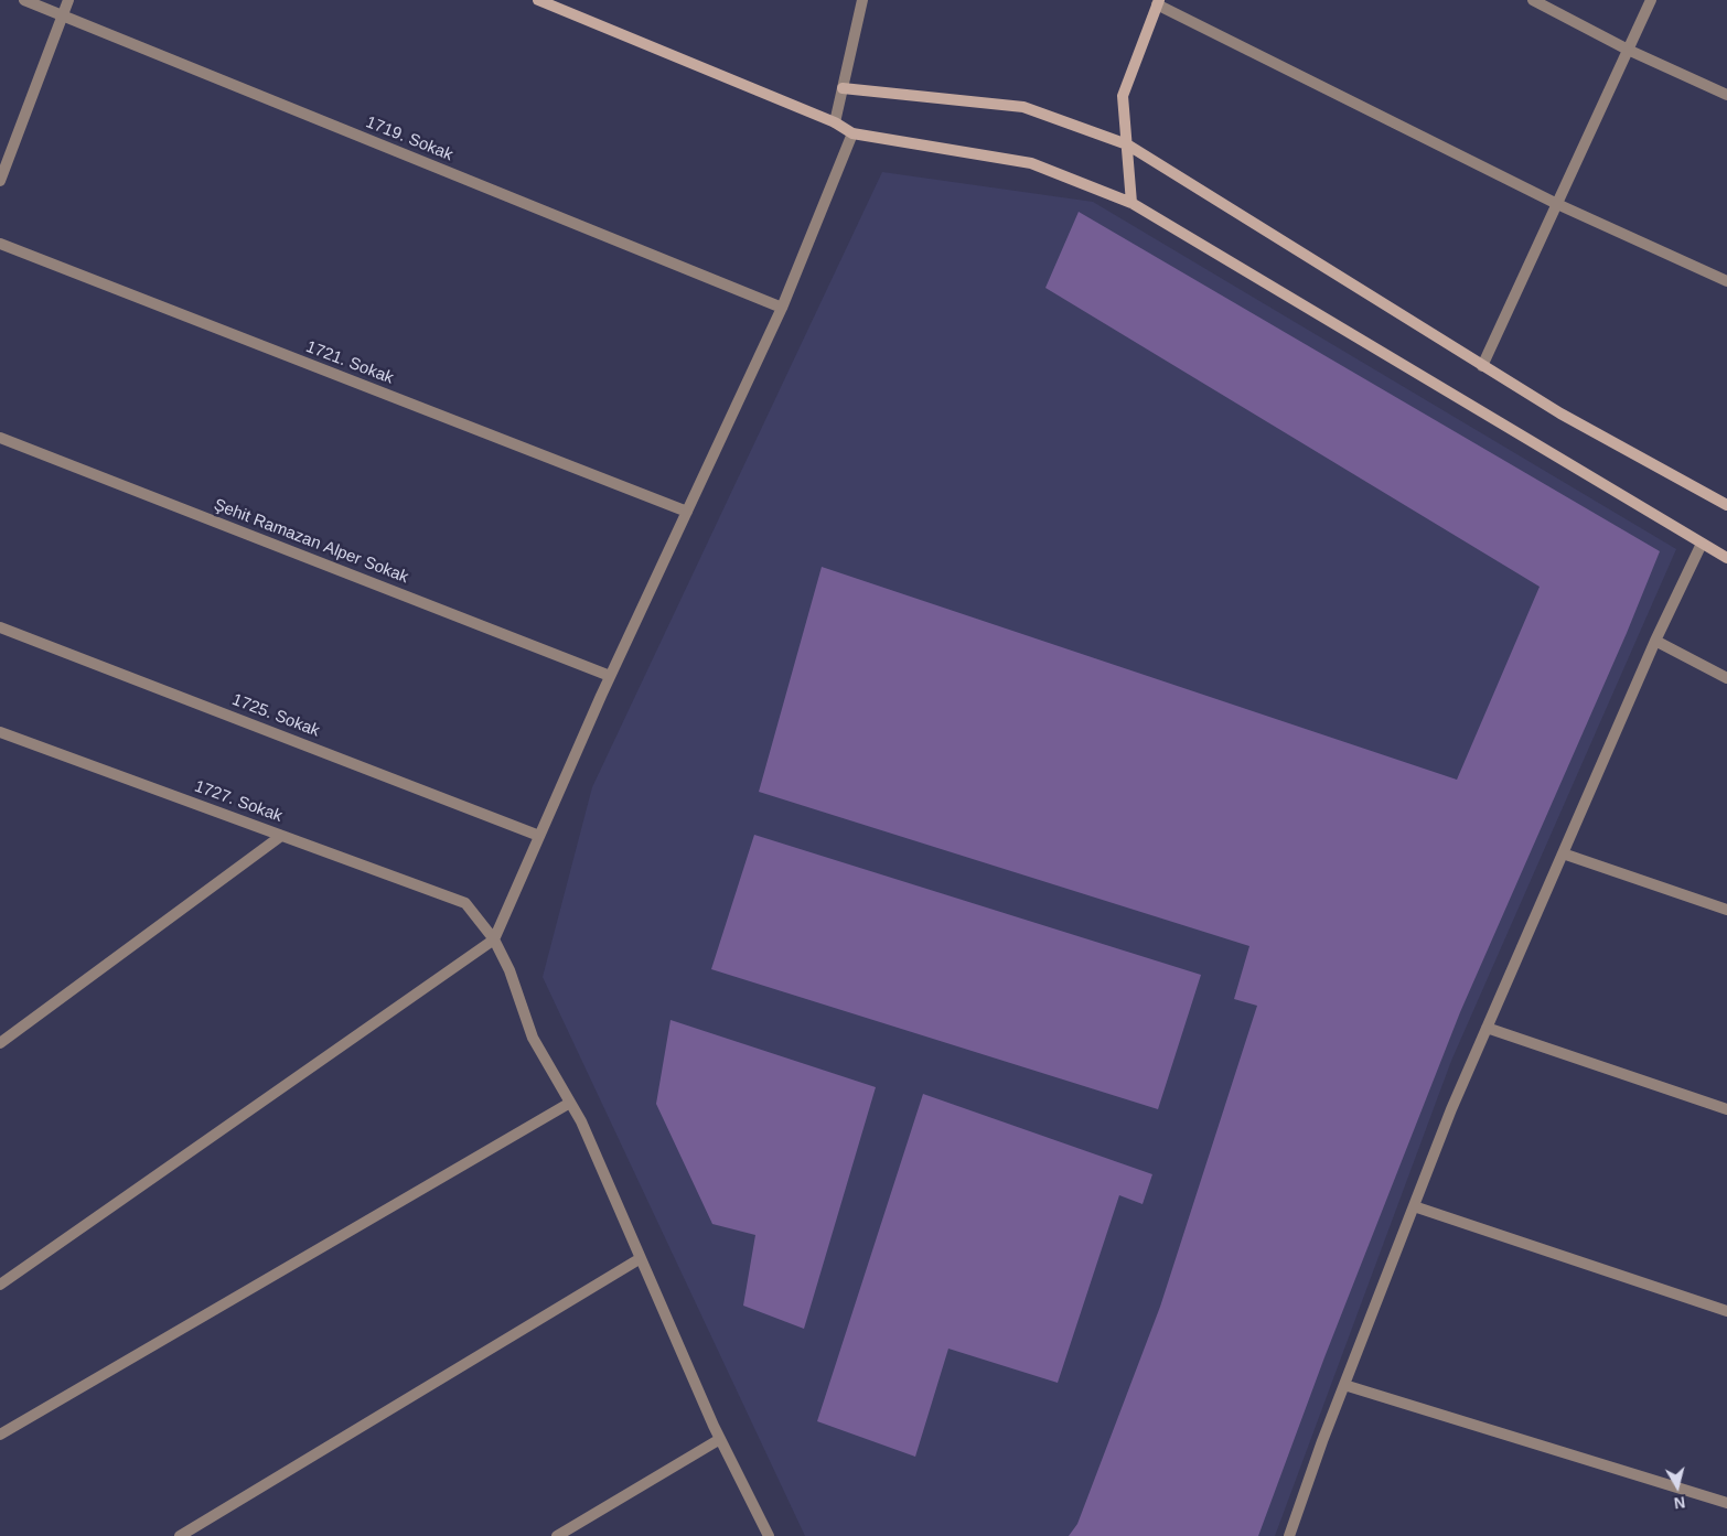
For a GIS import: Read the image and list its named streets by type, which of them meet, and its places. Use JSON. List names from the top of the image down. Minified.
{"streets":{"street":["1719. Sokak","1721. Sokak","Şehit Ramazan Alper Sokak","1725. Sokak","1727. Sokak"]},"north":"bottom"}
